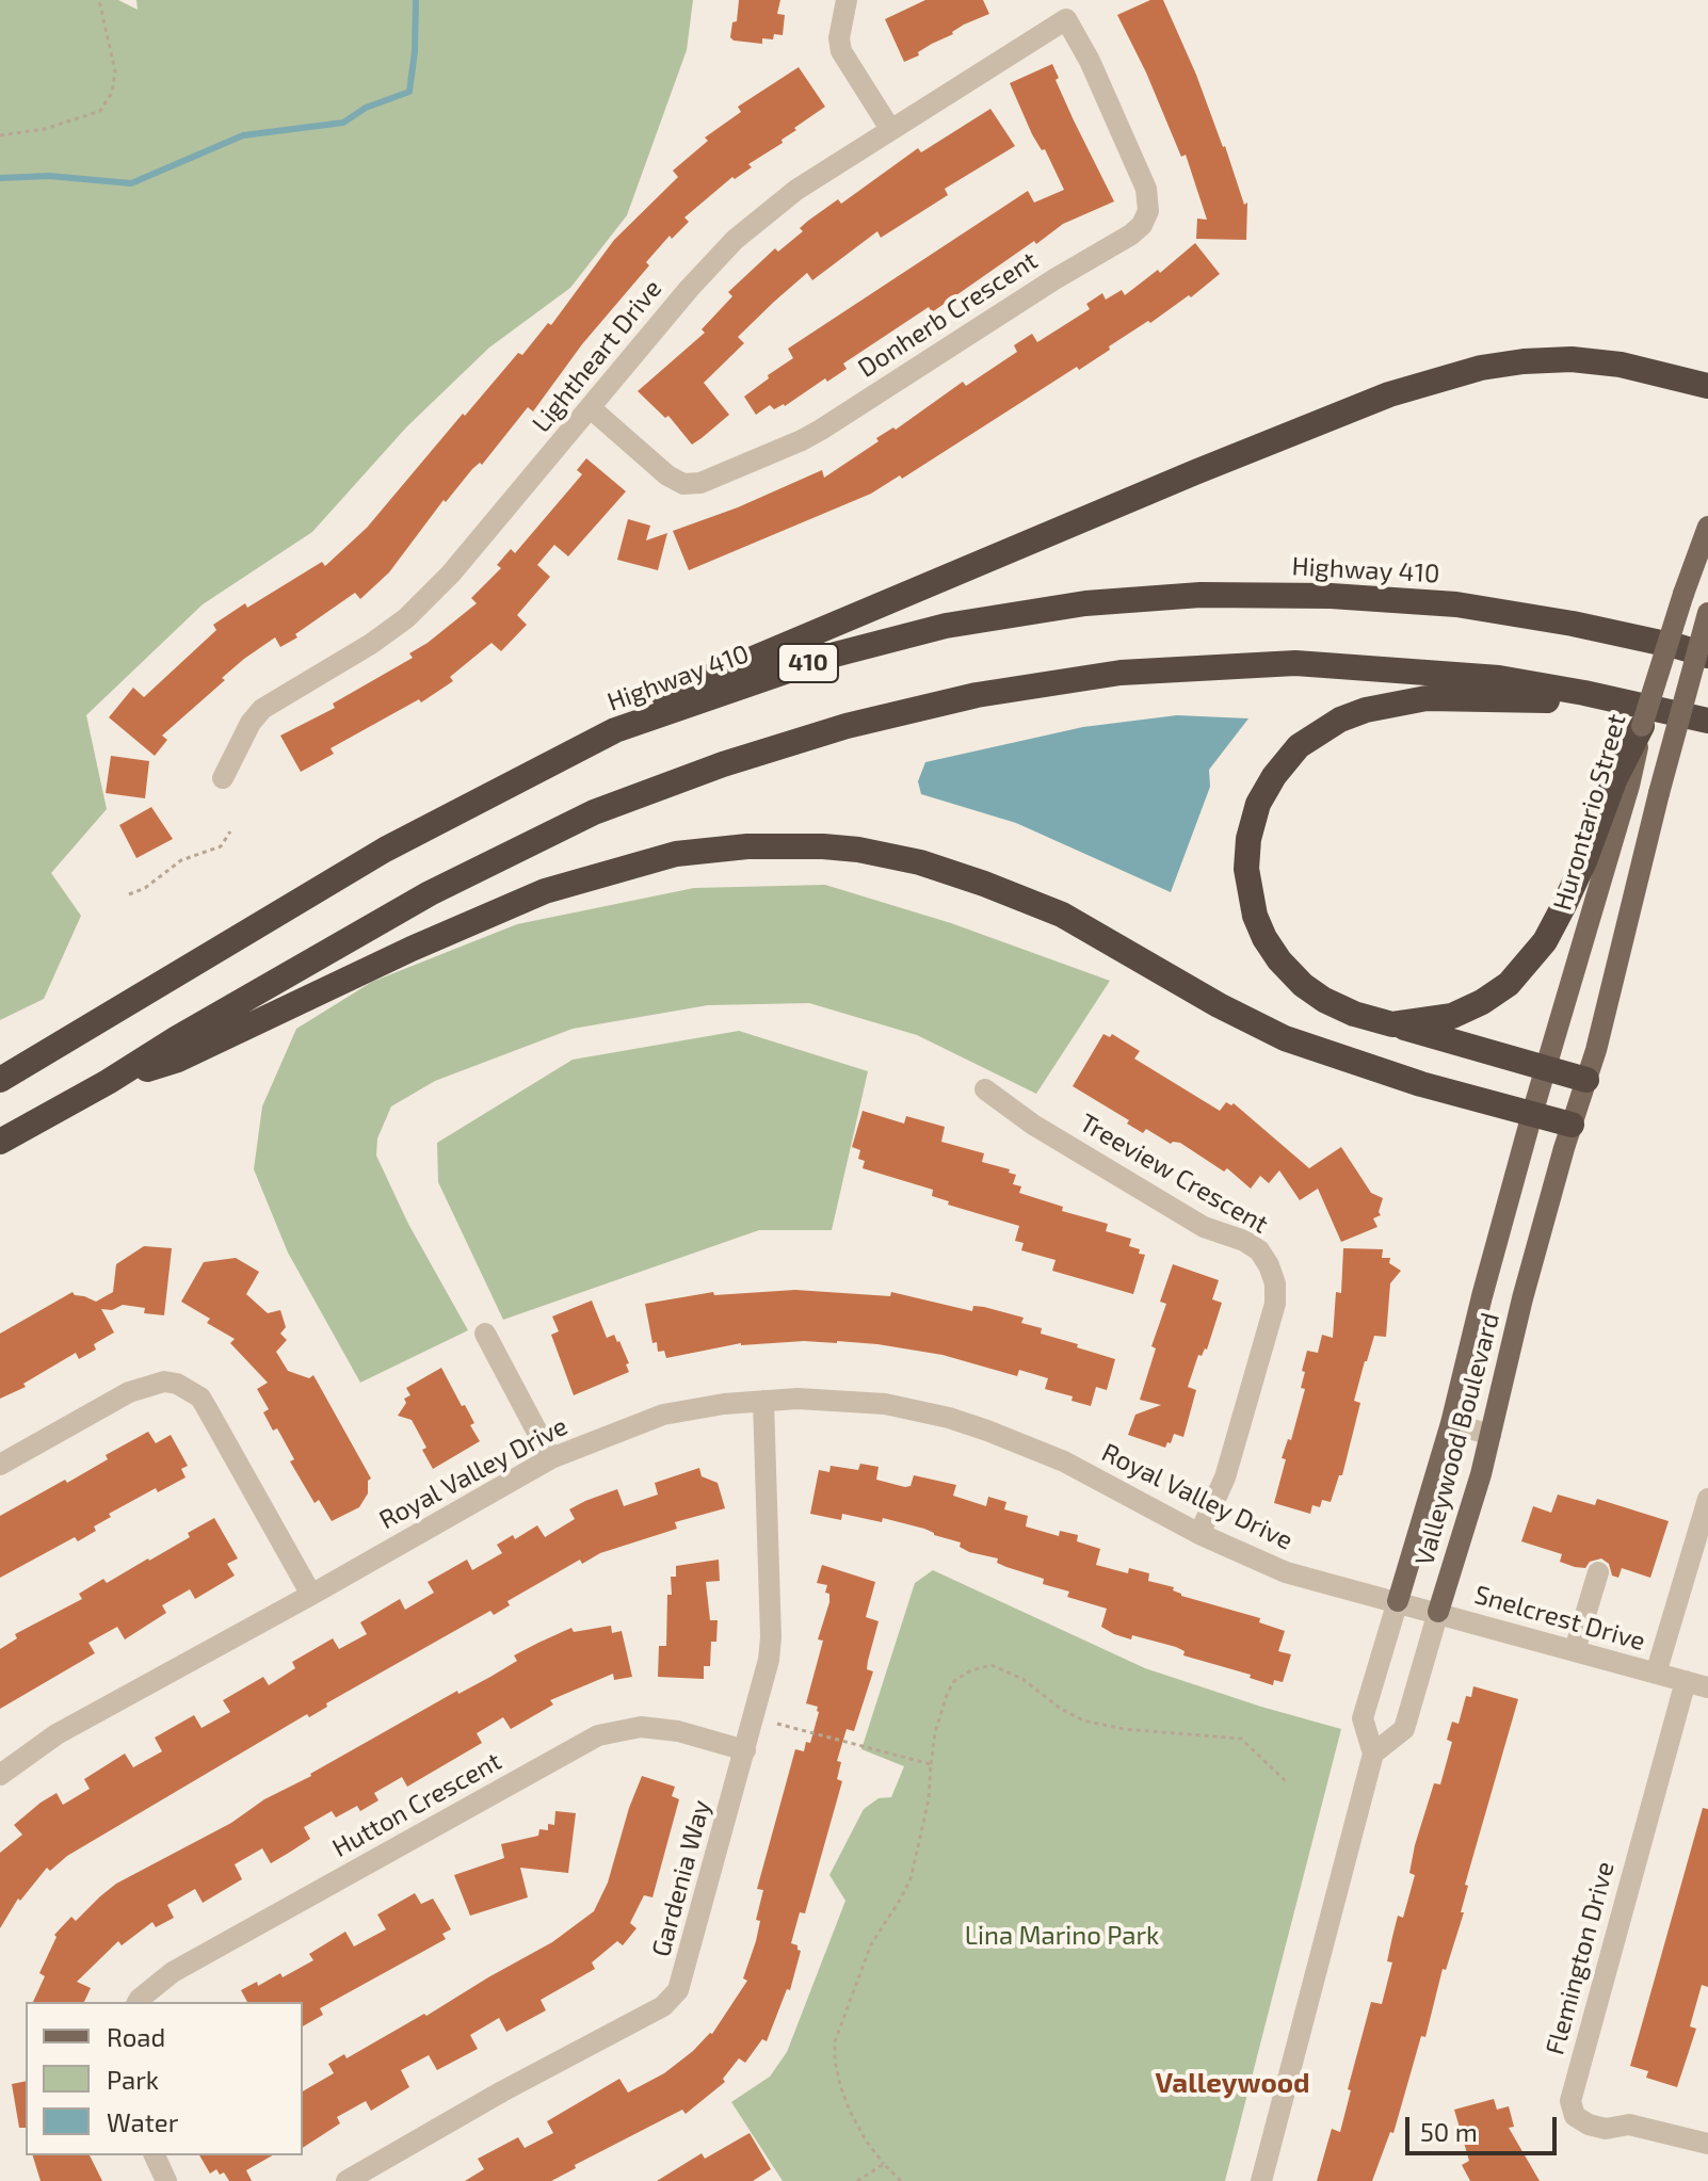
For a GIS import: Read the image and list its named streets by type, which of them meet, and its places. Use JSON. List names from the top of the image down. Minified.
{"streets":{"highway":["Highway 410","410"],"main road":["Hurontario Street","Valleywood Boulevard"],"street":["Donherb Crescent","Lightheart Drive","Treeview Crescent","Royal Valley Drive","Snelcrest Drive","Hutton Crescent","Gardenia Way","Flemington Drive"]},"crossings":[["Donherb Crescent","Lightheart Drive"],["Hurontario Street","Valleywood Boulevard"],["Treeview Crescent","Royal Valley Drive"],["Valleywood Boulevard","Royal Valley Drive"],["Valleywood Boulevard","Snelcrest Drive"],["Royal Valley Drive","Snelcrest Drive"],["Royal Valley Drive","Gardenia Way"],["Snelcrest Drive","Flemington Drive"],["Hutton Crescent","Gardenia Way"]],"districts":["Valleywood"],"parks":["Lina Marino Park"],"legend":["Road","Park","Water"],"scale_bar":"50 m"}
